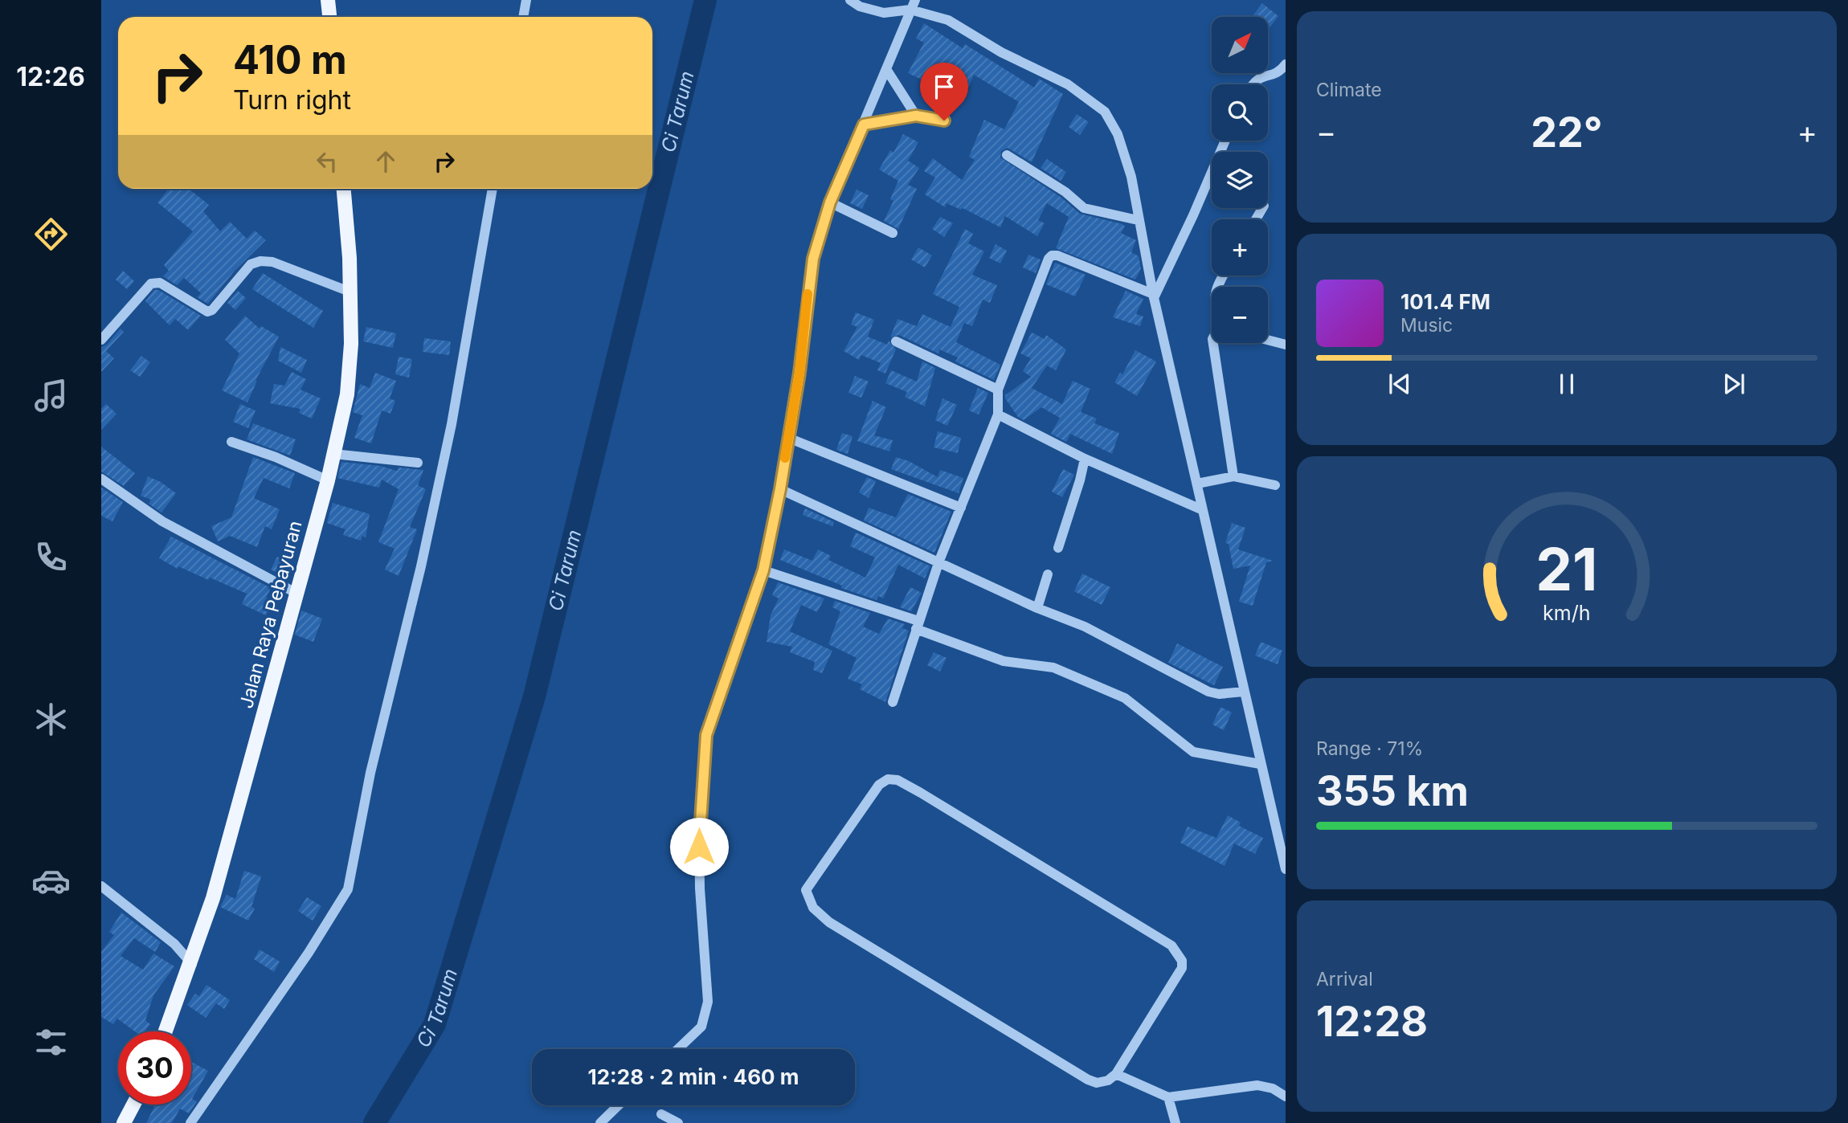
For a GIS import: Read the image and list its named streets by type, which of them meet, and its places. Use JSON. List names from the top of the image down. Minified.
{"streets":{"main road":["Jalan Raya Pebayuran"]},"water":["Ci Tarum"],"north":"top right","page":{"tabs":"12:26","tile":["Climate",["Range · 71%","355 km"],["Arrival","12:28"]],"map_buttons":["+","−"],"turn":["410 m","Turn right"],"heat":["−","22°","+"],"song":["101.4 FM","Music"],"limit":"30","trip":"12:28 · 2 min · 460 m","gauge":["21","km/h"]}}
